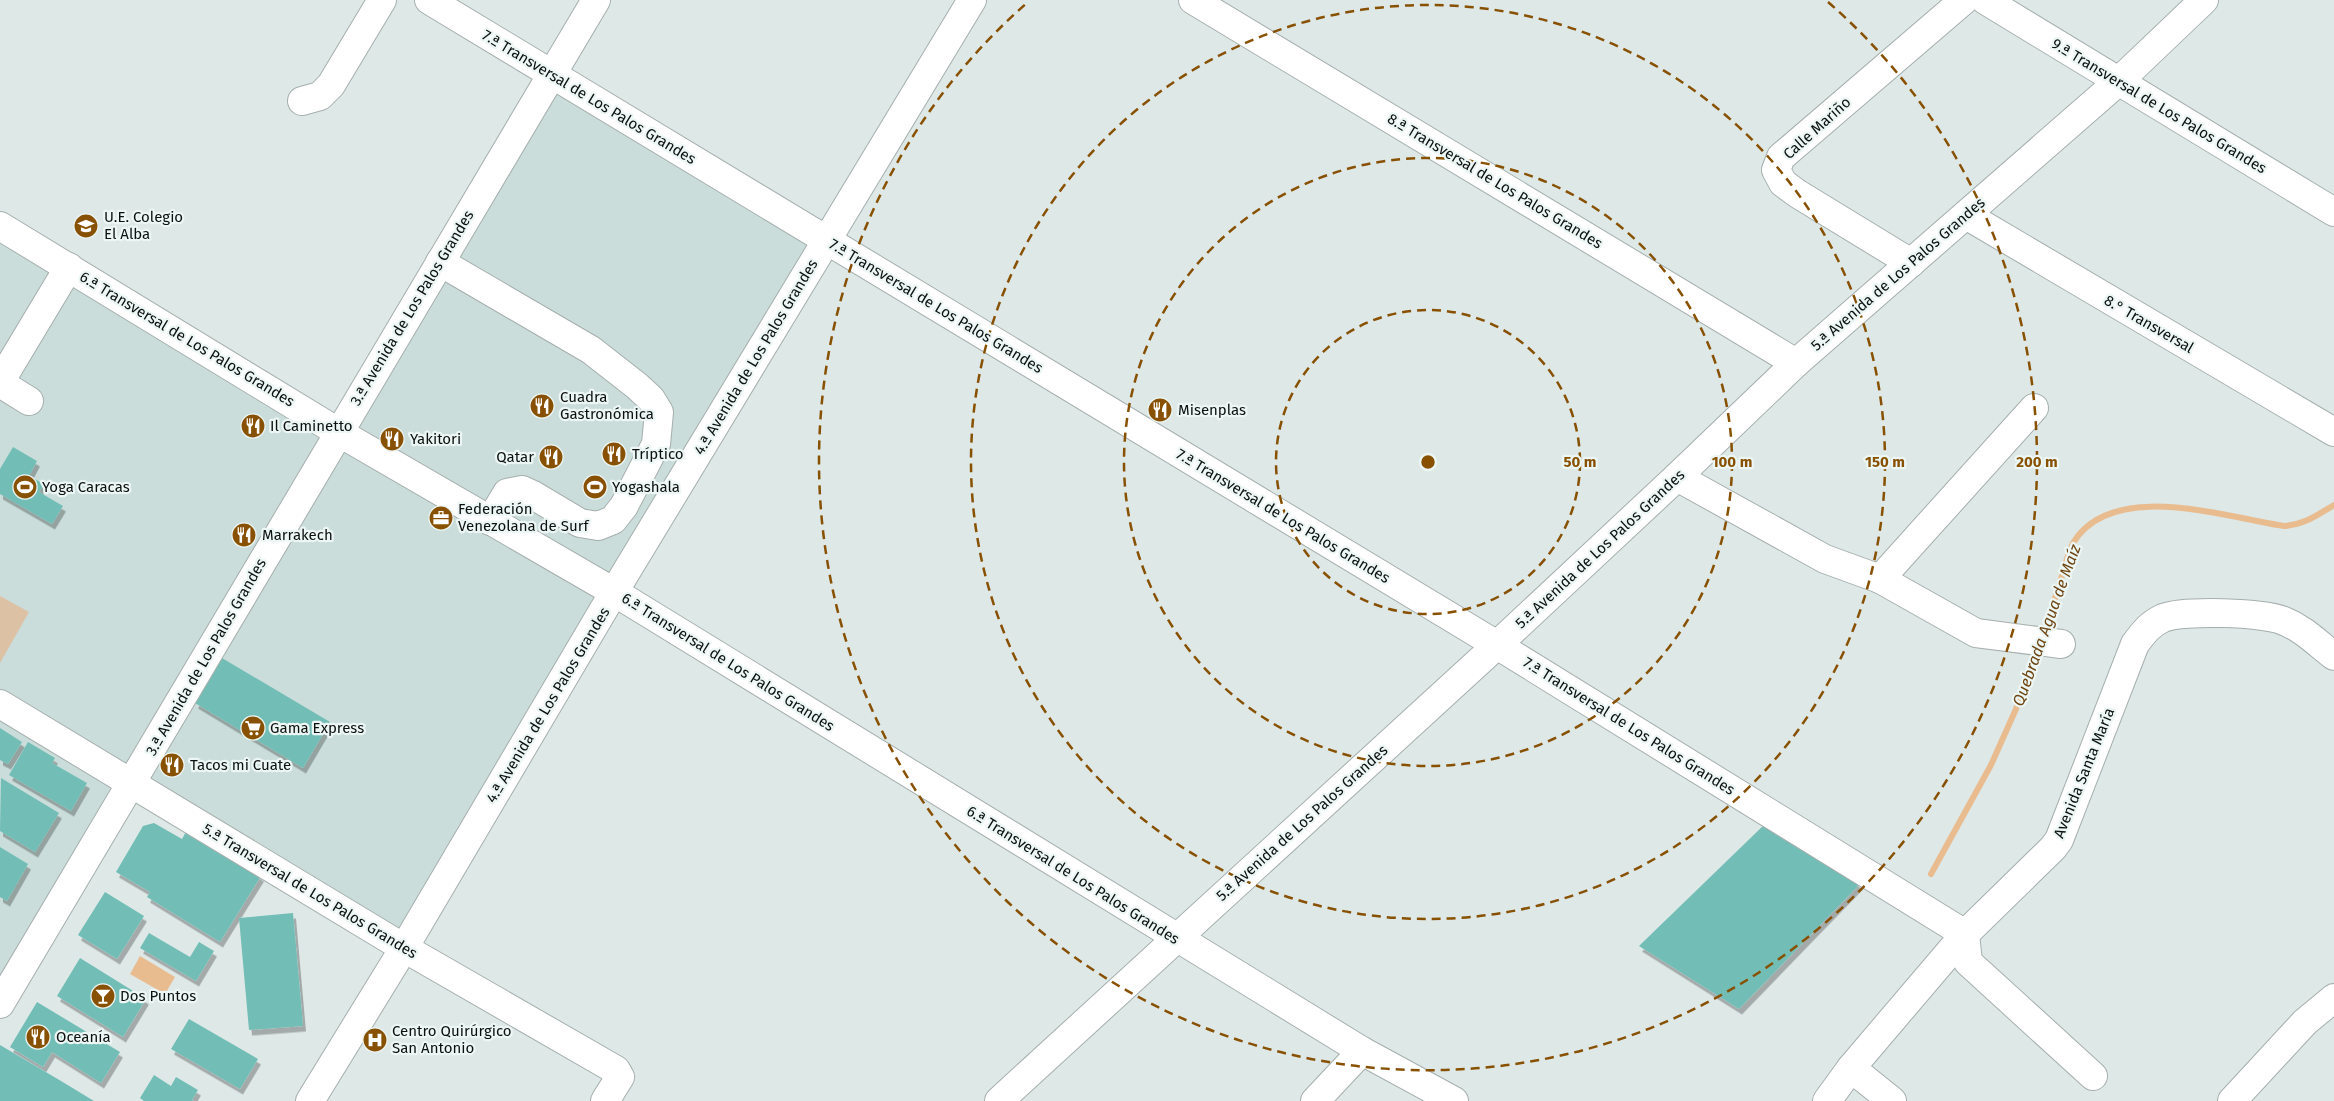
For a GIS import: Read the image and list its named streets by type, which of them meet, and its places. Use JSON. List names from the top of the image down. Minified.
{"streets":{"street":["7.ª Transversal de Los Palos Grandes","9.ª Transversal de Los Palos Grandes","Calle Mariño","8.ª Transversal de Los Palos Grandes","5.ª Avenida de Los Palos Grandes","3.ª Avenida de Los Palos Grandes","8.° Transversal","6.ª Transversal de Los Palos Grandes","4.ª Avenida de Los Palos Grandes","Avenida Santa María","5.ª Transversal de Los Palos Grandes"]},"crossings":[["7.ª Transversal de Los Palos Grandes","5.ª Avenida de Los Palos Grandes"],["7.ª Transversal de Los Palos Grandes","3.ª Avenida de Los Palos Grandes"],["7.ª Transversal de Los Palos Grandes","4.ª Avenida de Los Palos Grandes"],["7.ª Transversal de Los Palos Grandes","Avenida Santa María"],["9.ª Transversal de Los Palos Grandes","5.ª Avenida de Los Palos Grandes"],["Calle Mariño","5.ª Avenida de Los Palos Grandes"],["8.ª Transversal de Los Palos Grandes","5.ª Avenida de Los Palos Grandes"],["5.ª Avenida de Los Palos Grandes","8.° Transversal"],["5.ª Avenida de Los Palos Grandes","6.ª Transversal de Los Palos Grandes"],["3.ª Avenida de Los Palos Grandes","6.ª Transversal de Los Palos Grandes"],["3.ª Avenida de Los Palos Grandes","5.ª Transversal de Los Palos Grandes"],["6.ª Transversal de Los Palos Grandes","4.ª Avenida de Los Palos Grandes"],["4.ª Avenida de Los Palos Grandes","5.ª Transversal de Los Palos Grandes"]],"water":["Quebrada Agua de Maíz"],"places":{"school or university":["U.E. Colegio El Alba"],"restaurant":["Cuadra Gastronómica","Misenplas","Il Caminetto","Yakitori","Tríptico","Qatar","Marrakech","Tacos mi Cuate","Oceanía"],"sports":["Yoga Caracas","Yogashala"],"office":["Federación Venezolana de Surf"],"supermarket":["Gama Express"],"bar":["Dos Puntos"],"hospital":["Centro Quirúrgico San Antonio"]},"rings":["50 m","100 m","150 m","200 m"]}
